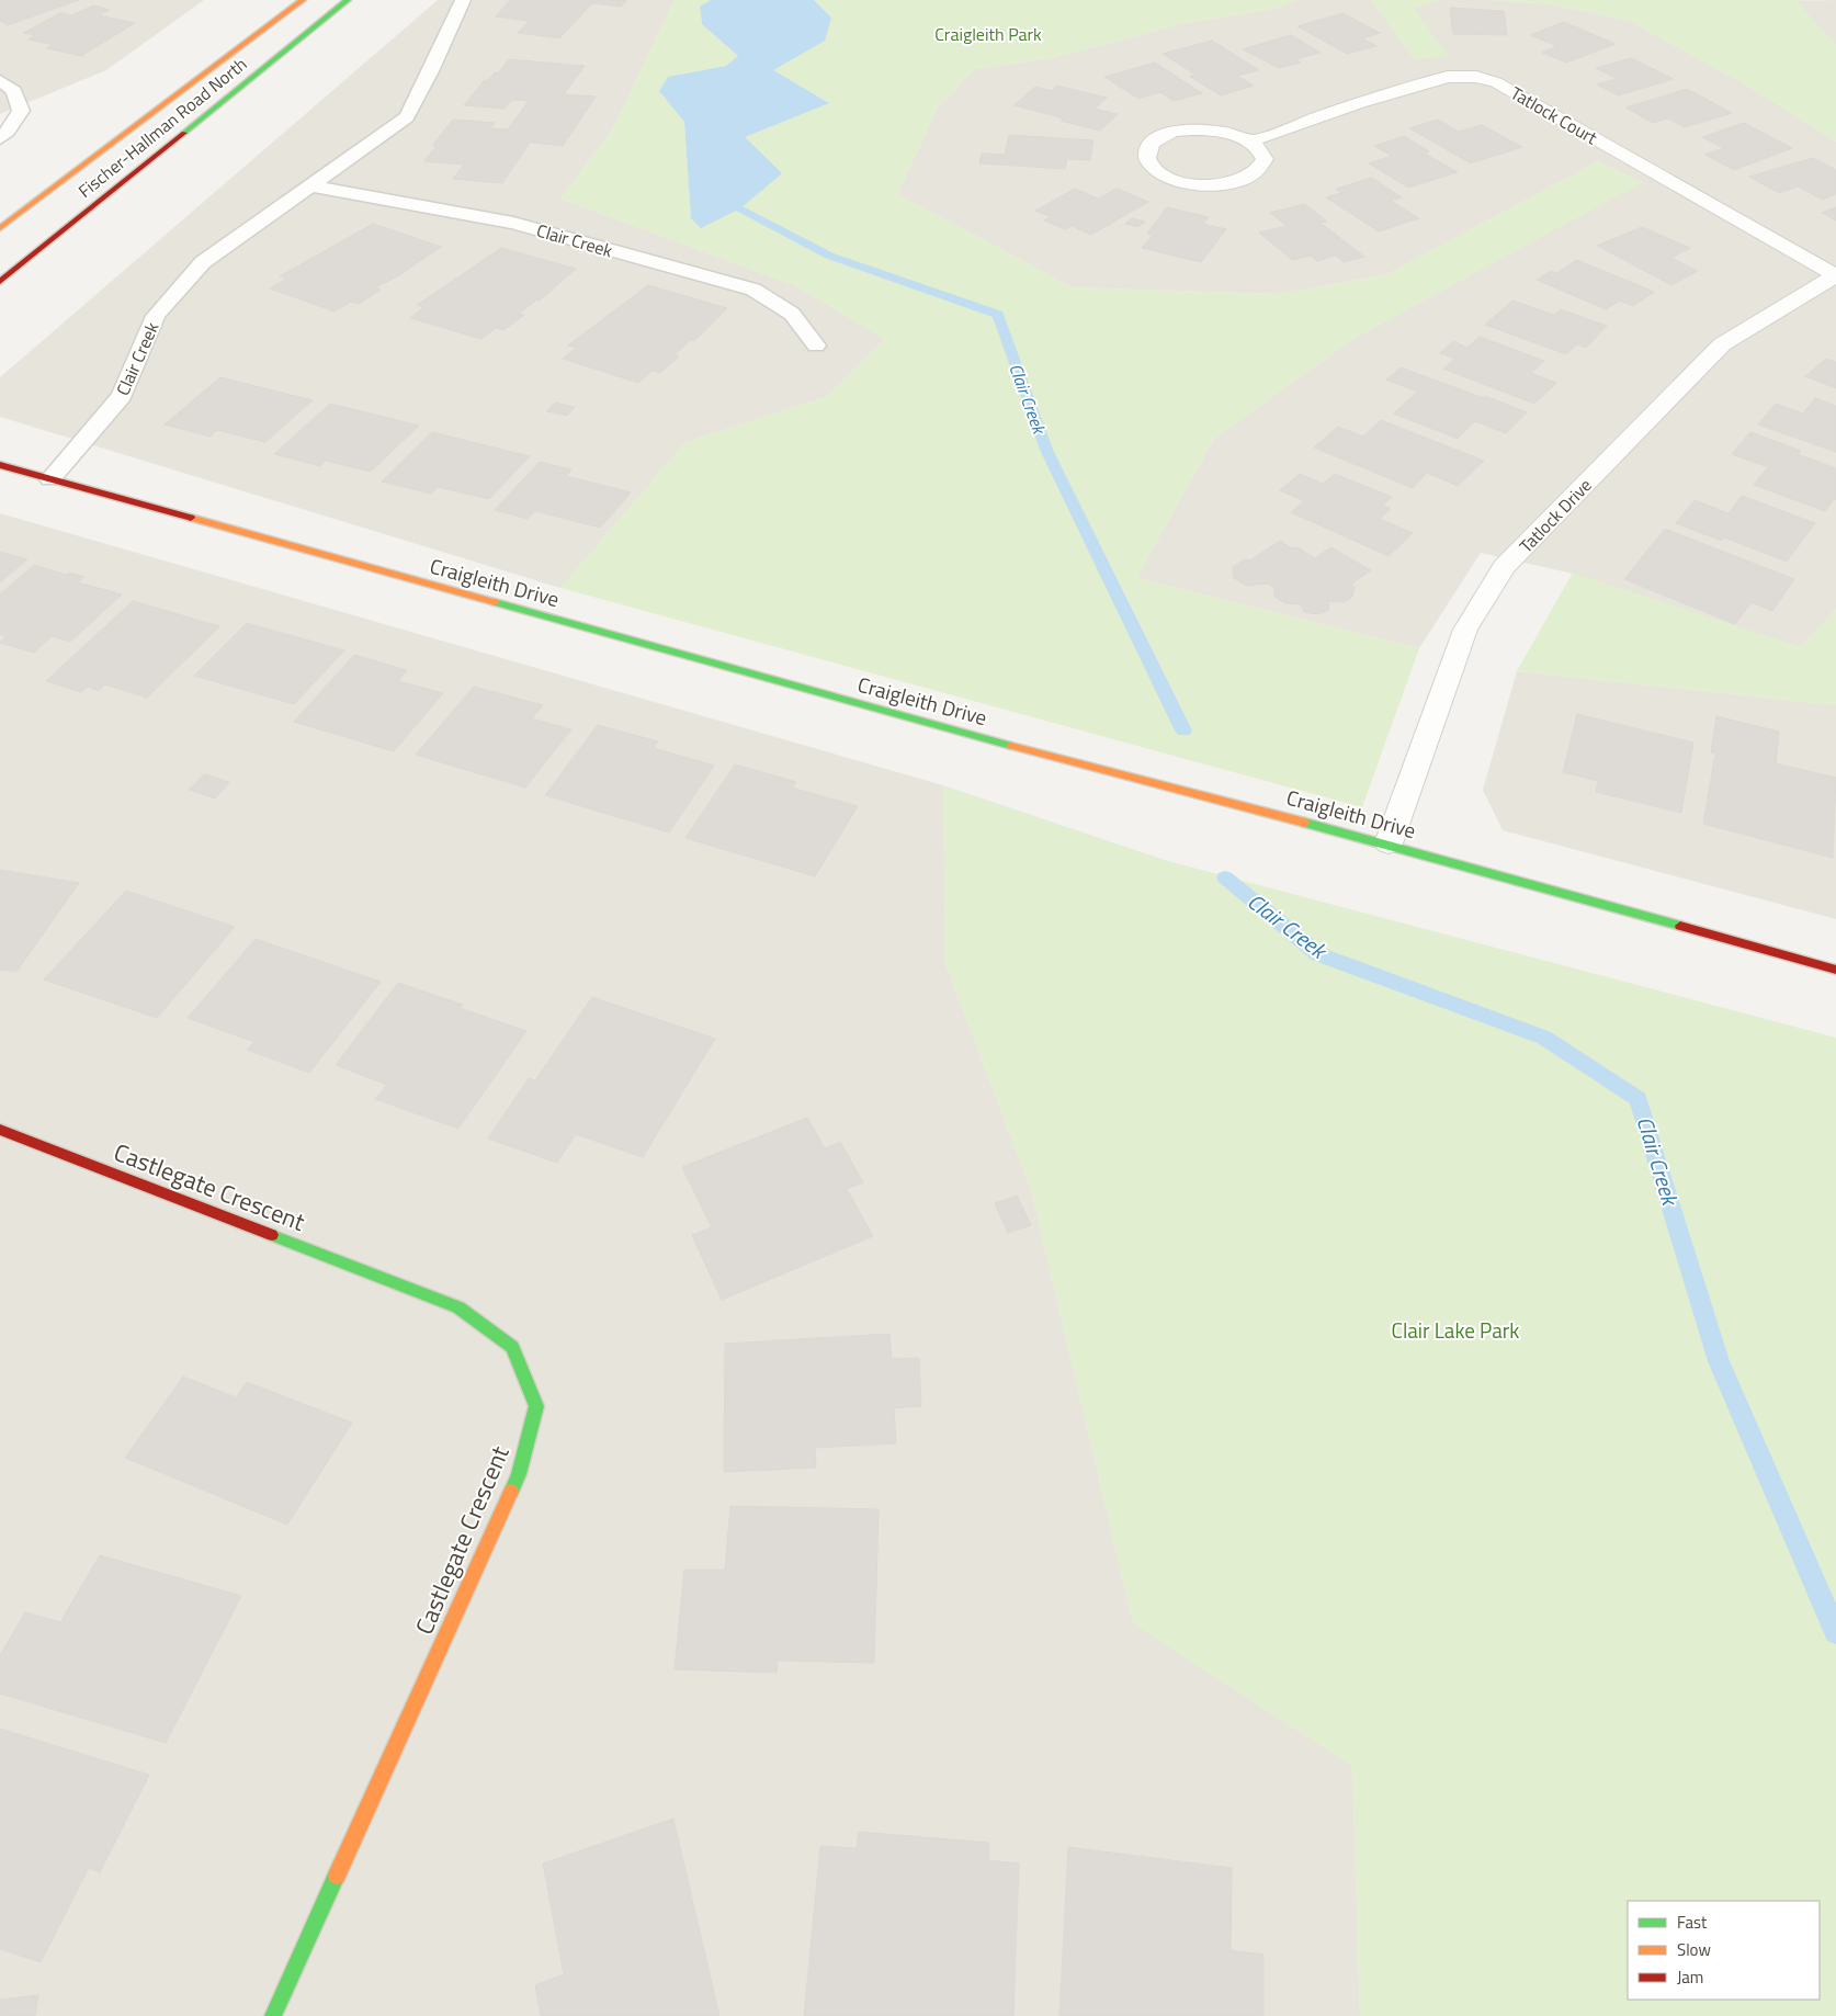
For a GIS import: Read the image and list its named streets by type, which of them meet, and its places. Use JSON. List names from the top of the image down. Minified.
{"streets":{"street":["Tatlock Court","Fischer-Hallman Road North","Tatlock Drive","Craigleith Drive","Castlegate Crescent"],"lane":["Clair Creek"]},"crossings":[["Tatlock Court","Tatlock Drive"],["Clair Creek","Craigleith Drive"],["Tatlock Drive","Craigleith Drive"]],"water":["Clair Creek"],"parks":["Craigleith Park","Clair Lake Park"],"legend":["Fast","Slow","Jam"]}
